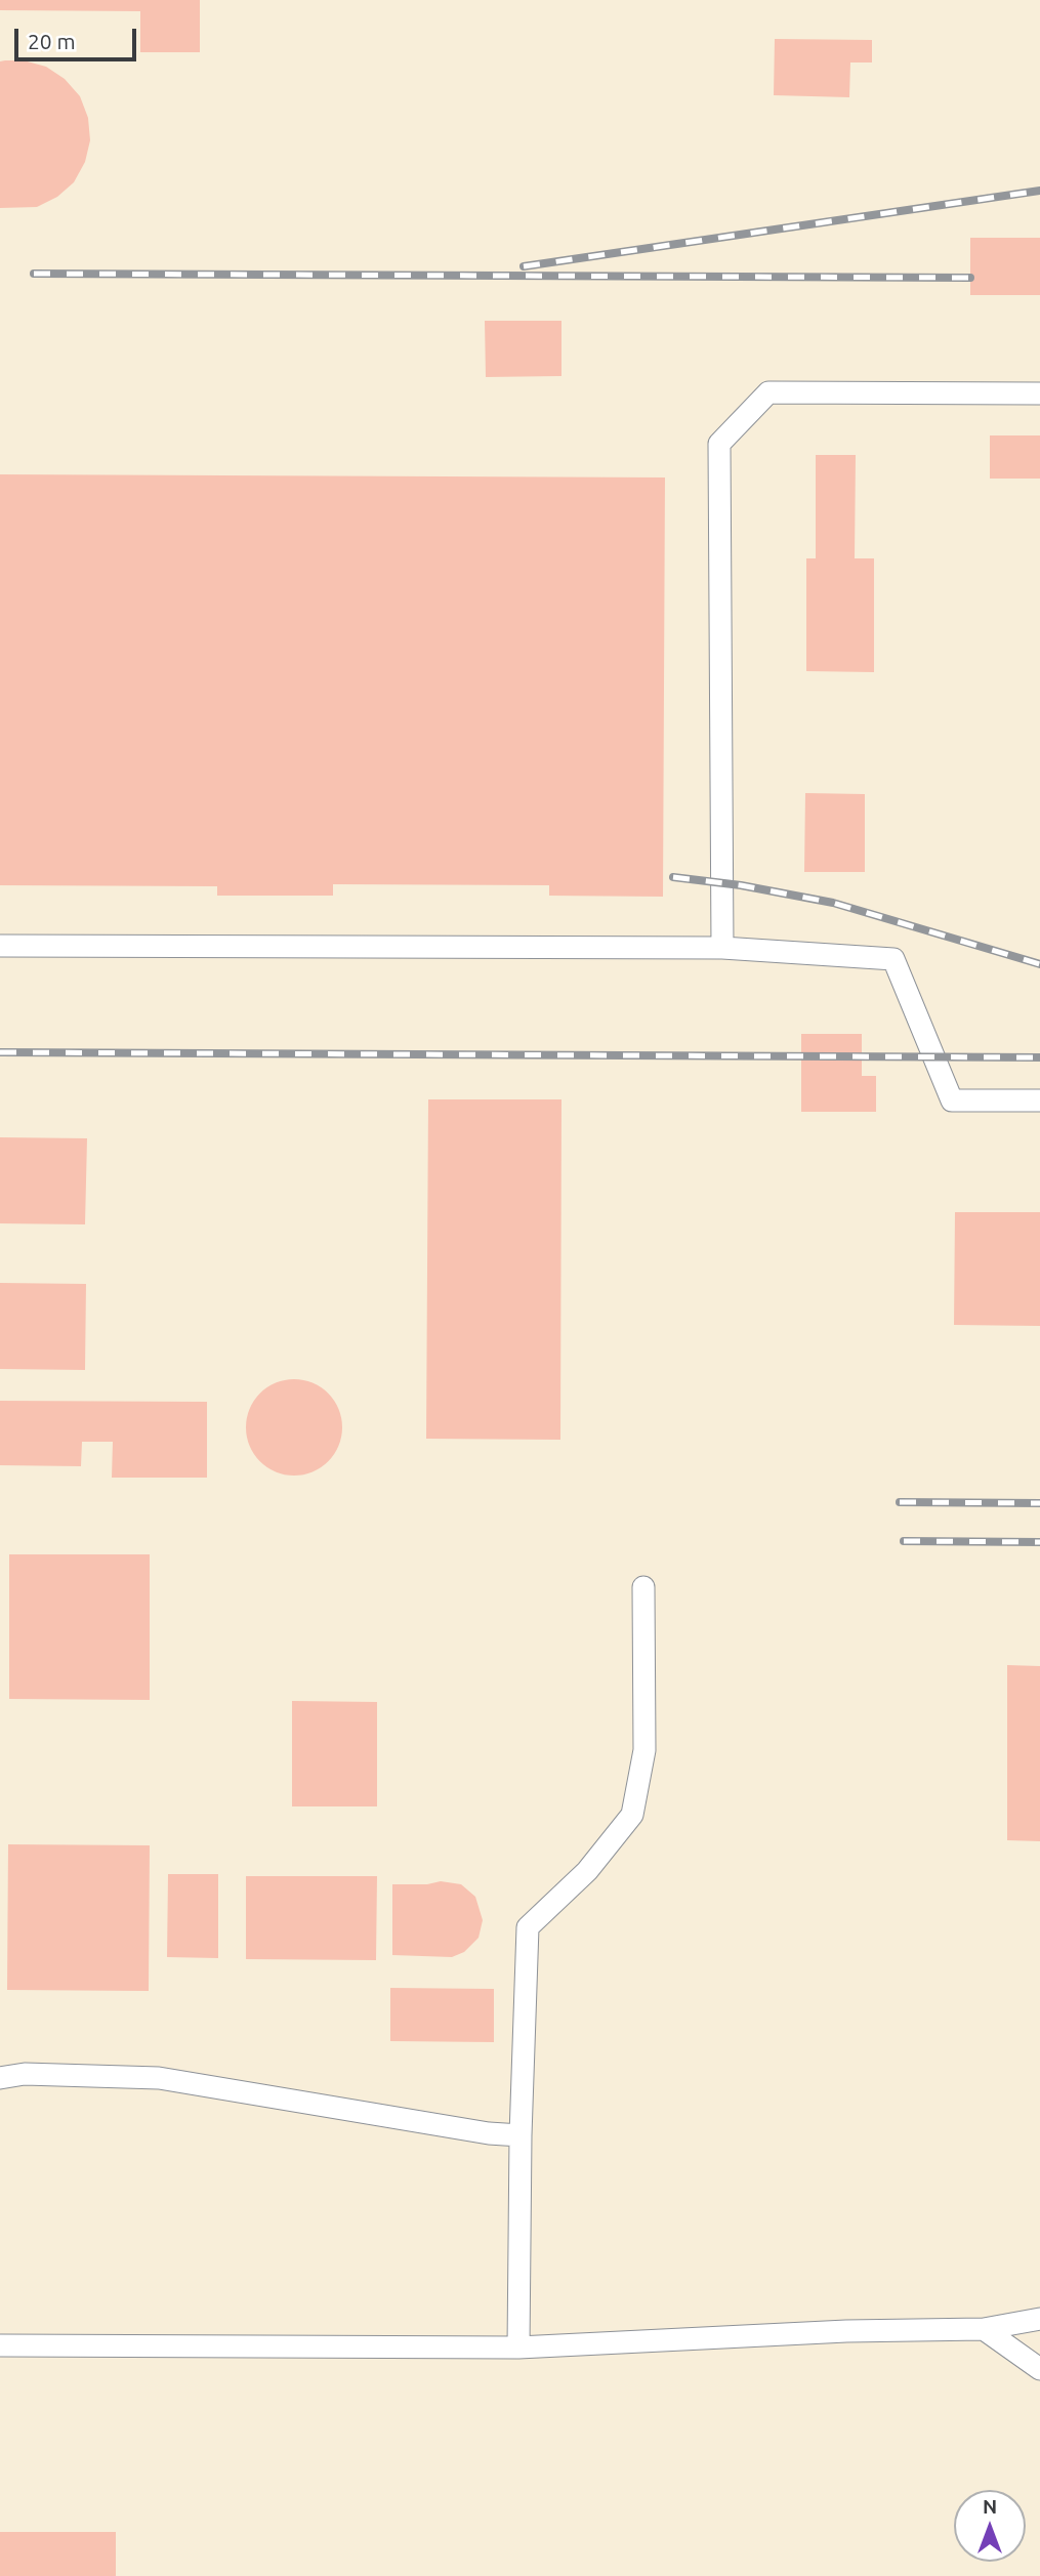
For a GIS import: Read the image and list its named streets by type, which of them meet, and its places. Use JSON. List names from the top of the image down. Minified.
{"scale_bar":"20 m","north":"top"}
